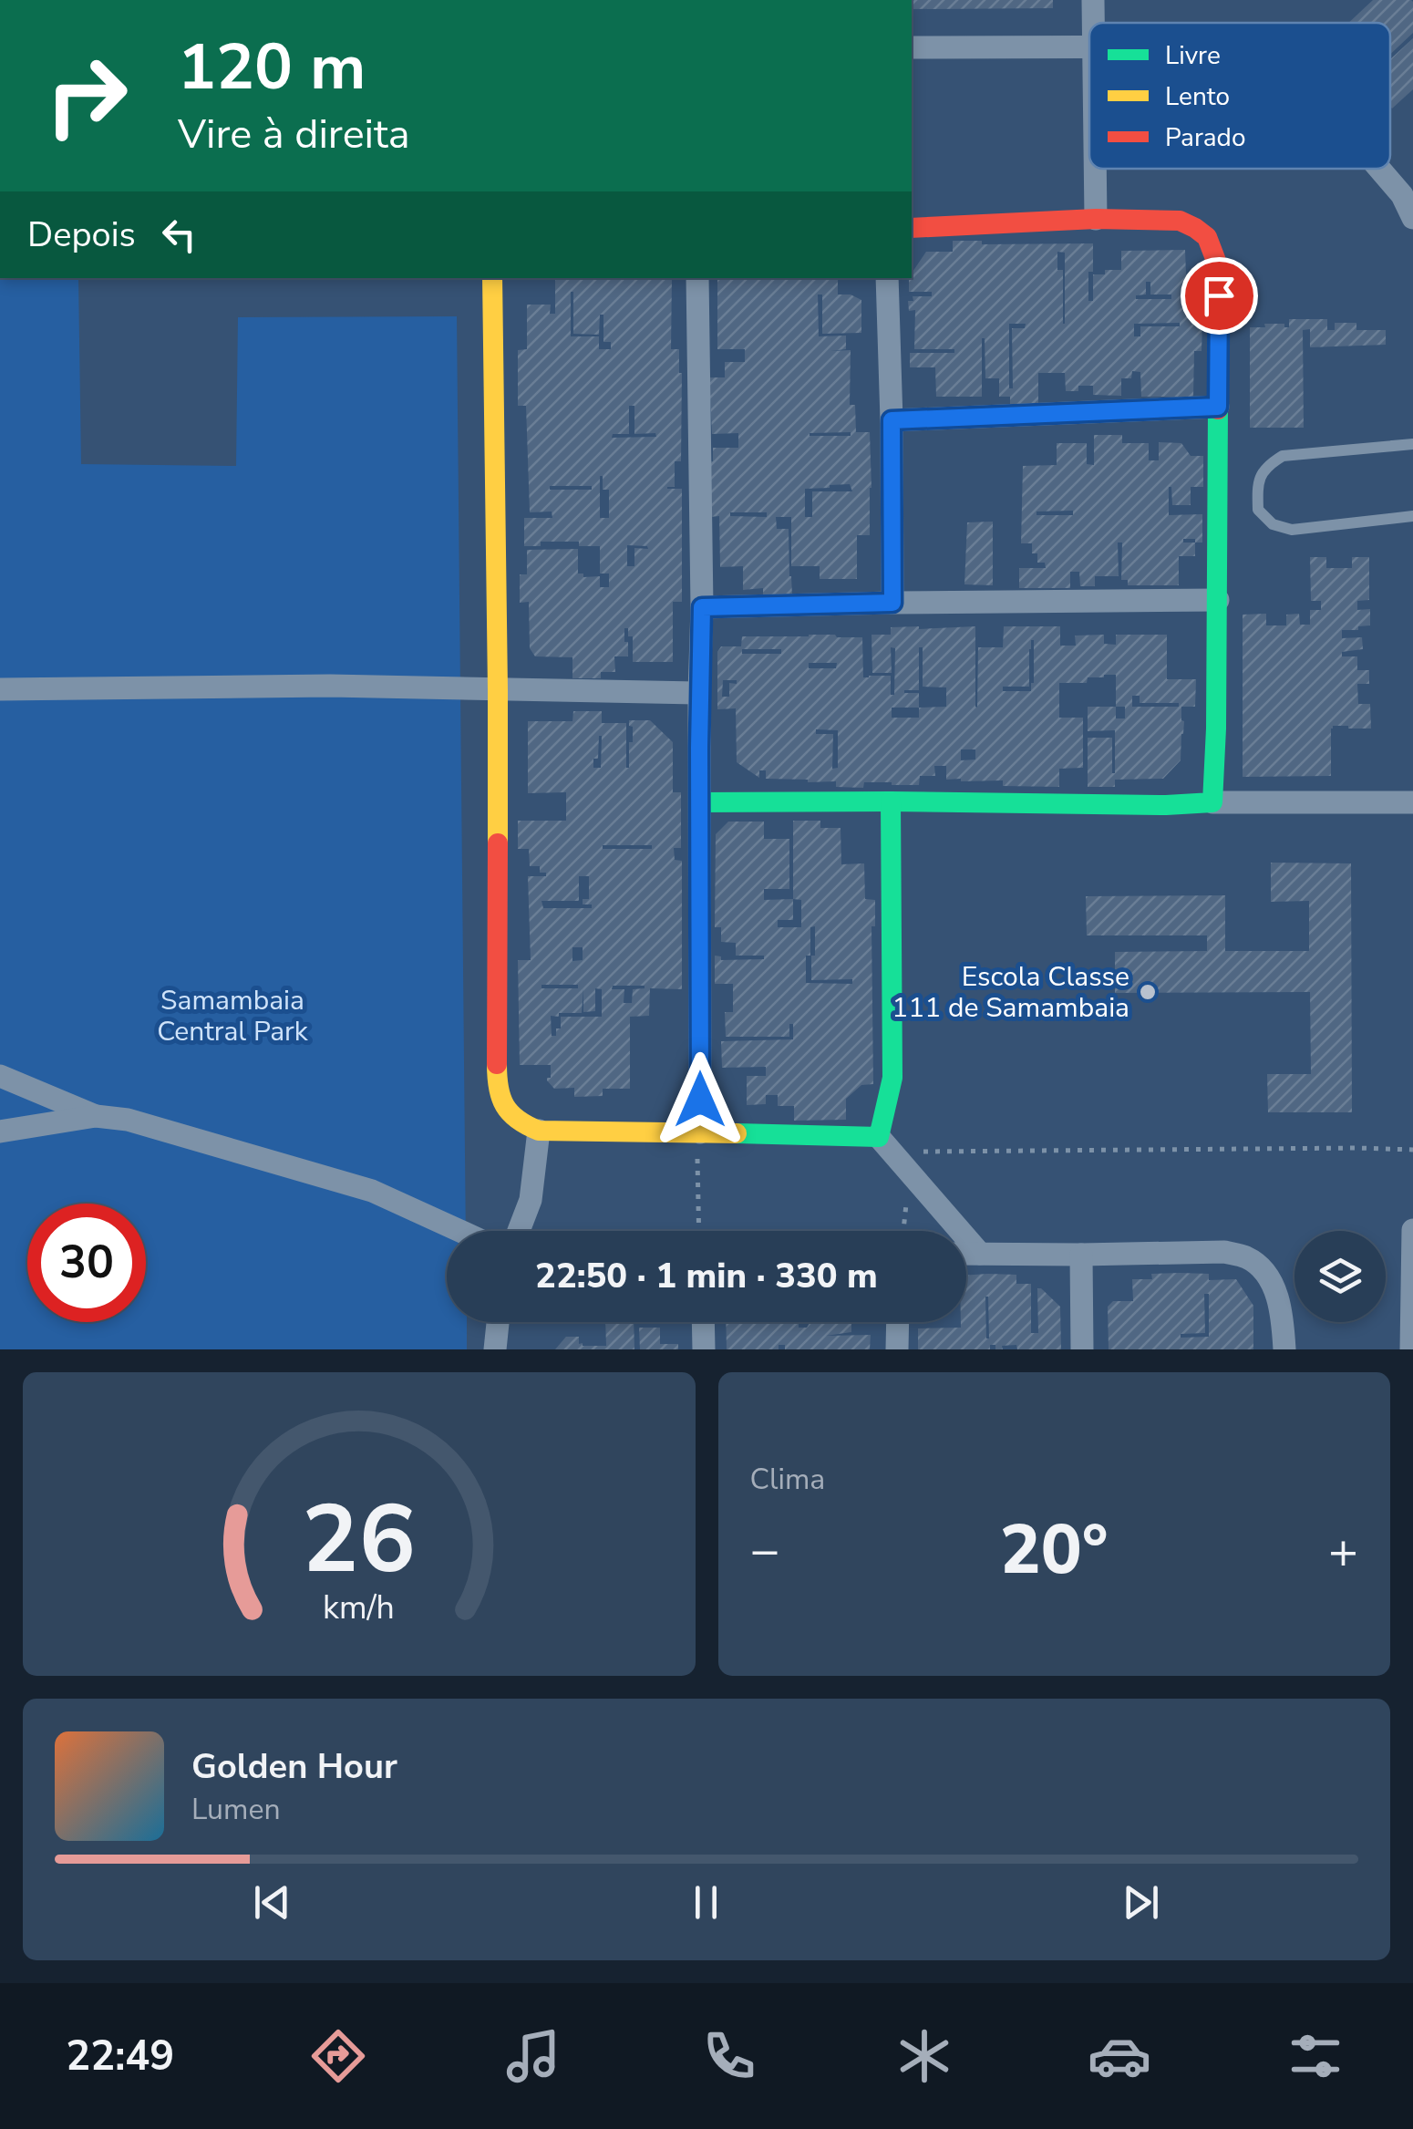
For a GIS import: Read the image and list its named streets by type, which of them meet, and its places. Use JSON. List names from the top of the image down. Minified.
{"parks":["Samambaia Central Park"],"places":["Escola Classe 111 de Samambaia"],"legend":["Livre","Lento","Parado"],"page":{"turn":["120 m","Vire à direita"],"then":"Depois","limit":"30","trip":"22:50 · 1 min · 330 m","tile":"Clima","heat":["−","20°","+"],"song":["Golden Hour","Lumen"],"tabs":"22:49","gauge":["26","km/h"]}}
